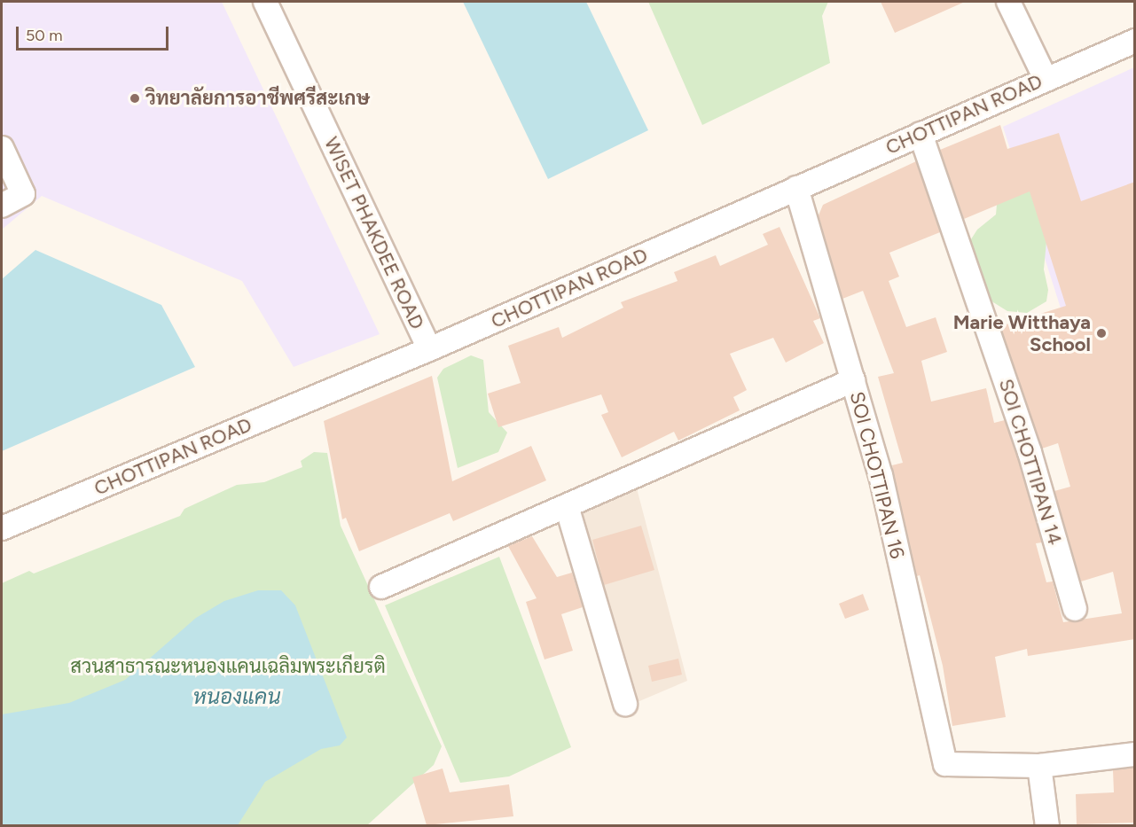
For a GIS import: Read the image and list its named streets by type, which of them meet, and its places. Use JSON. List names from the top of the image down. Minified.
{"streets":{"street":["CHOTTIPAN ROAD","WISET PHAKDEE ROAD","SOI CHOTTIPAN 14","SOI CHOTTIPAN 16"]},"crossings":[["CHOTTIPAN ROAD","WISET PHAKDEE ROAD"],["CHOTTIPAN ROAD","SOI CHOTTIPAN 14"],["CHOTTIPAN ROAD","SOI CHOTTIPAN 16"]],"water":["หนองแคน"],"parks":["สวนสาธารณะหนองแคนเฉลิมพระเกียรติ"],"places":["วิทยาลัยการอาชีพศรีสะเกษ","Marie Witthaya School"],"scale_bar":"50 m"}
